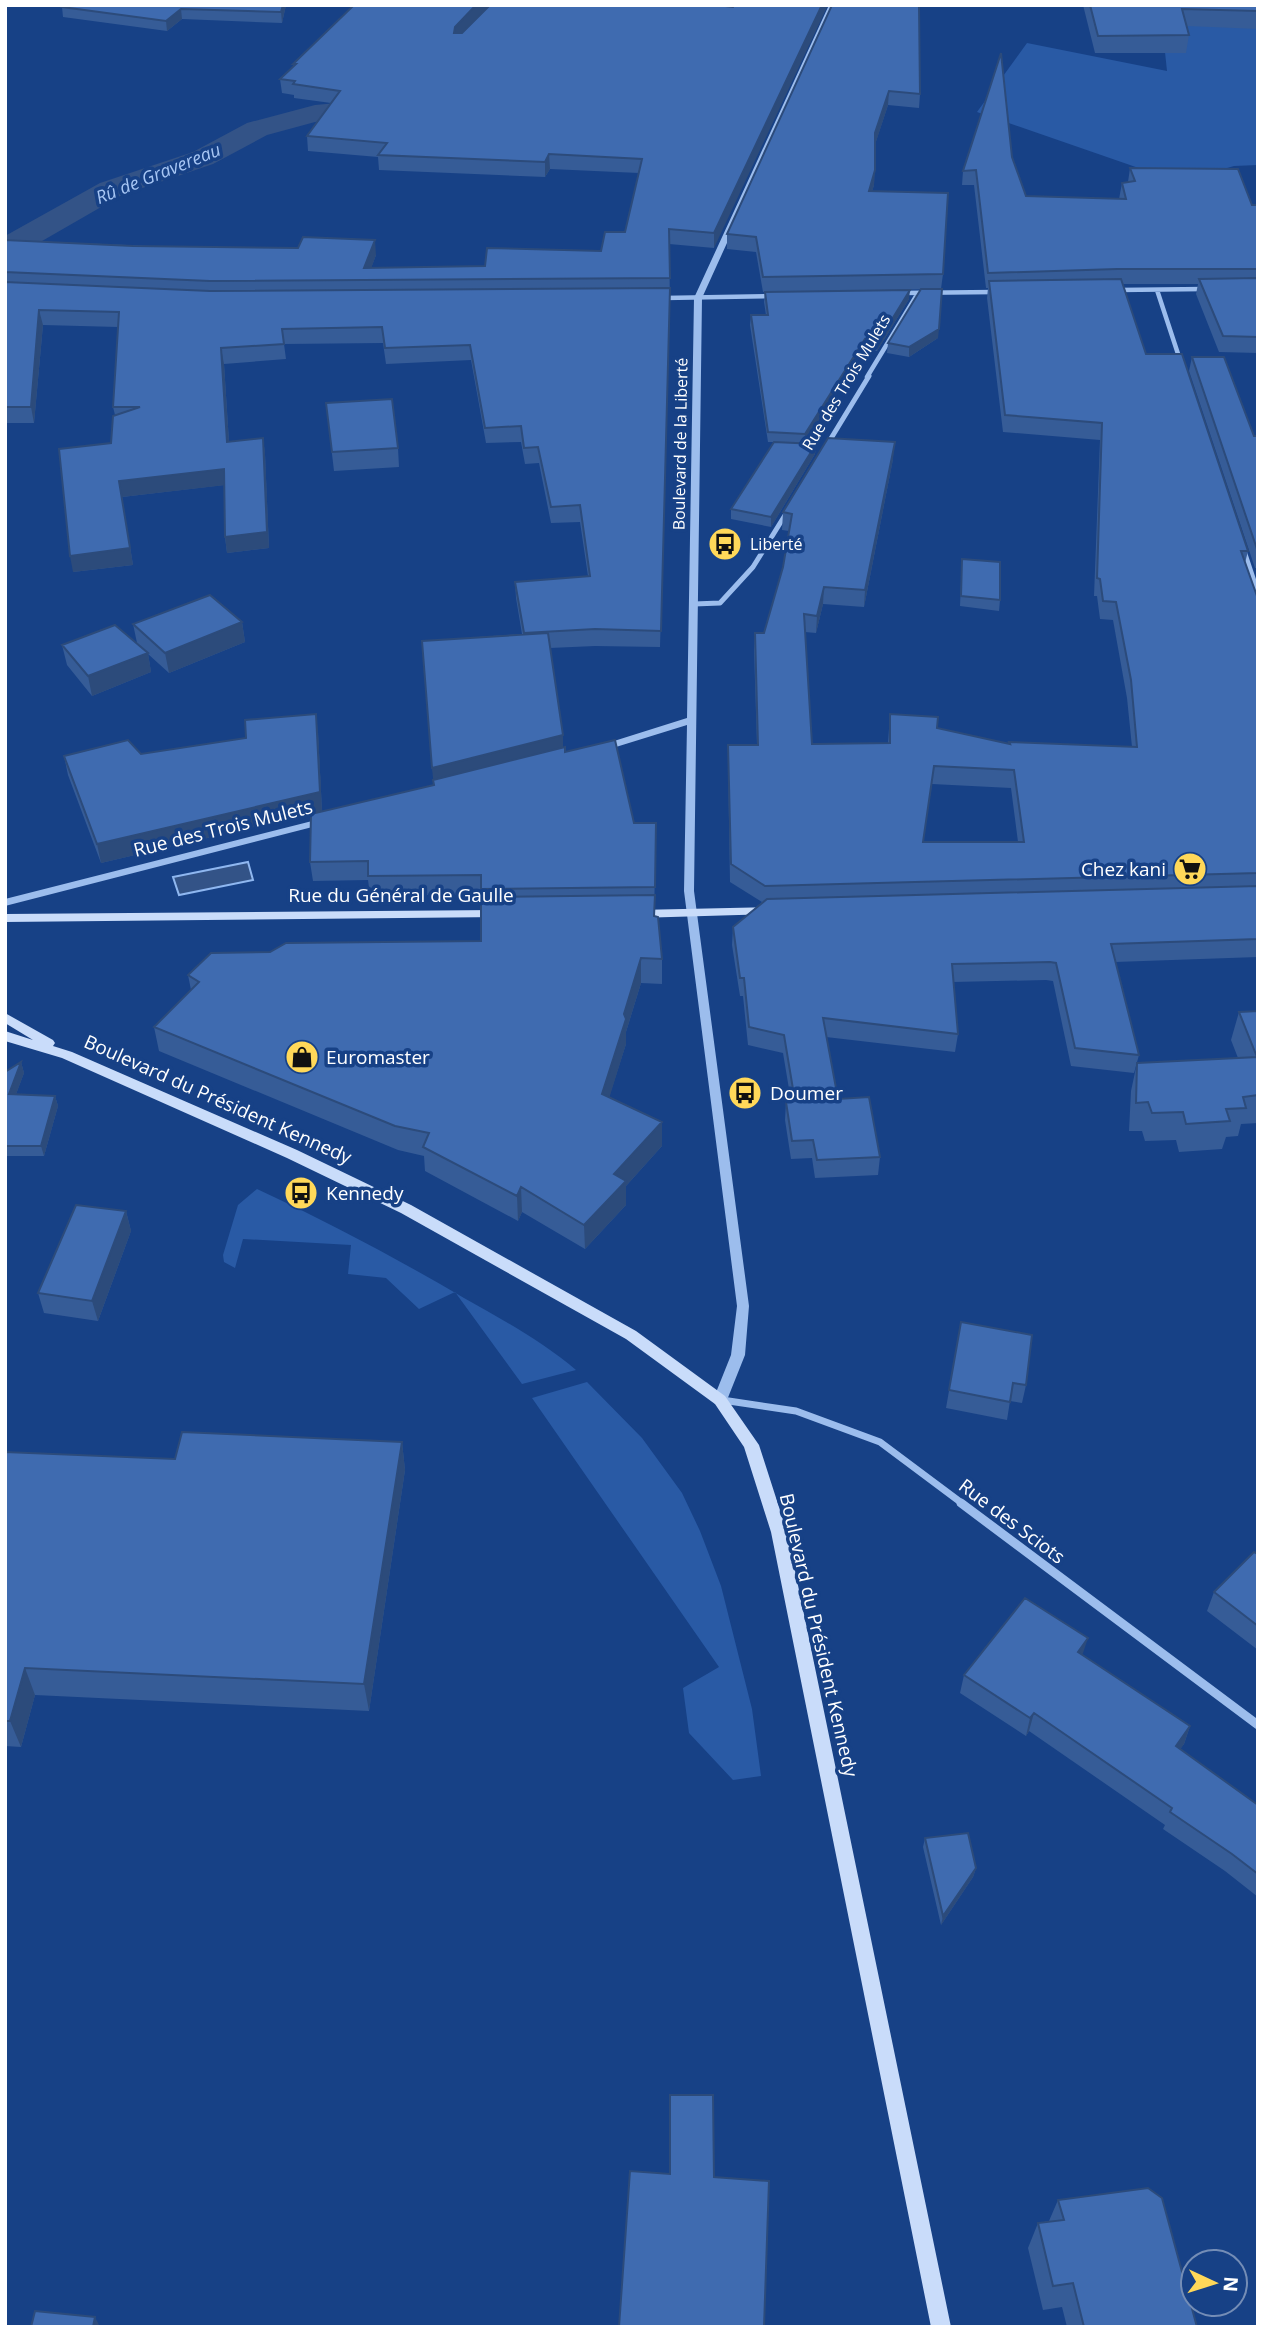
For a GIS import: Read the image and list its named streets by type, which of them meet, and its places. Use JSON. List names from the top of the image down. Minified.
{"streets":{"main road":["Rue du Général de Gaulle","Boulevard du Président Kennedy"],"street":["Rue des Trois Mulets","Boulevard de la Liberté","Rue des Sciots"]},"crossings":[["Boulevard de la Liberté","Boulevard du Président Kennedy"],["Boulevard de la Liberté","Rue des Sciots"],["Boulevard du Président Kennedy","Rue des Sciots"]],"water":["Rû de Gravereau"],"places":{"bus stop":["Liberté","Doumer","Kennedy"],"supermarket":["Chez kani"],"shop":["Euromaster"]},"north":"right"}
